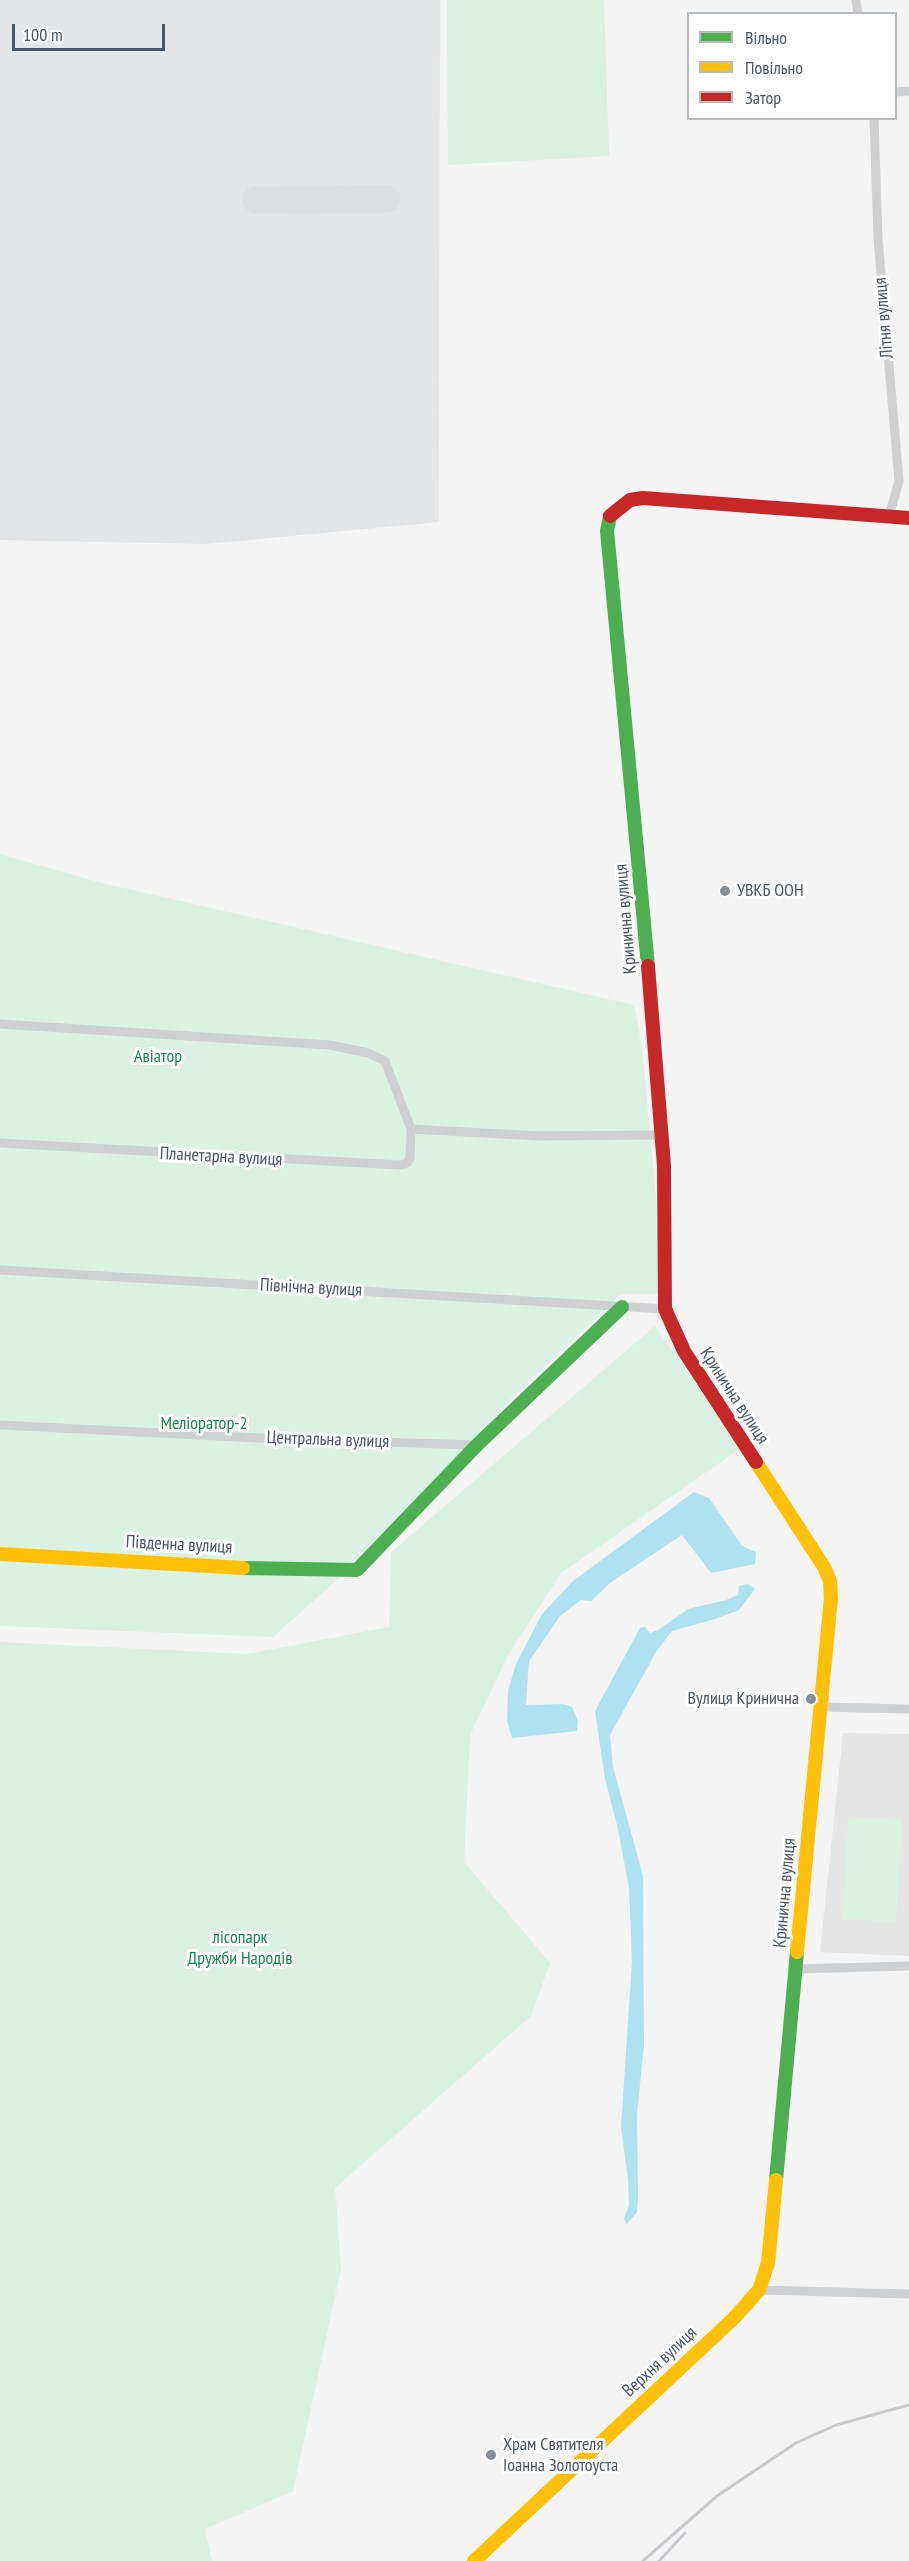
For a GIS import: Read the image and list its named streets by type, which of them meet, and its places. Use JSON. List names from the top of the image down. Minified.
{"streets":{"street":["Літня вулиця","Кринична вулиця","Планетарна вулиця","Північна вулиця","Центральна вулиця","Південна вулиця","Верхня вулиця"]},"crossings":[["Літня вулиця","Кринична вулиця"],["Кринична вулиця","Північна вулиця"],["Кринична вулиця","Верхня вулиця"],["Центральна вулиця","Південна вулиця"]],"parks":["Авіатор","Меліоратор-2","лісопарк Дружби Народів"],"places":["УВКБ ООН","Вулиця Кринична","Храм Святителя Іоанна Золотоуста"],"legend":["Вільно","Повільно","Затор"],"scale_bar":"100 m"}
